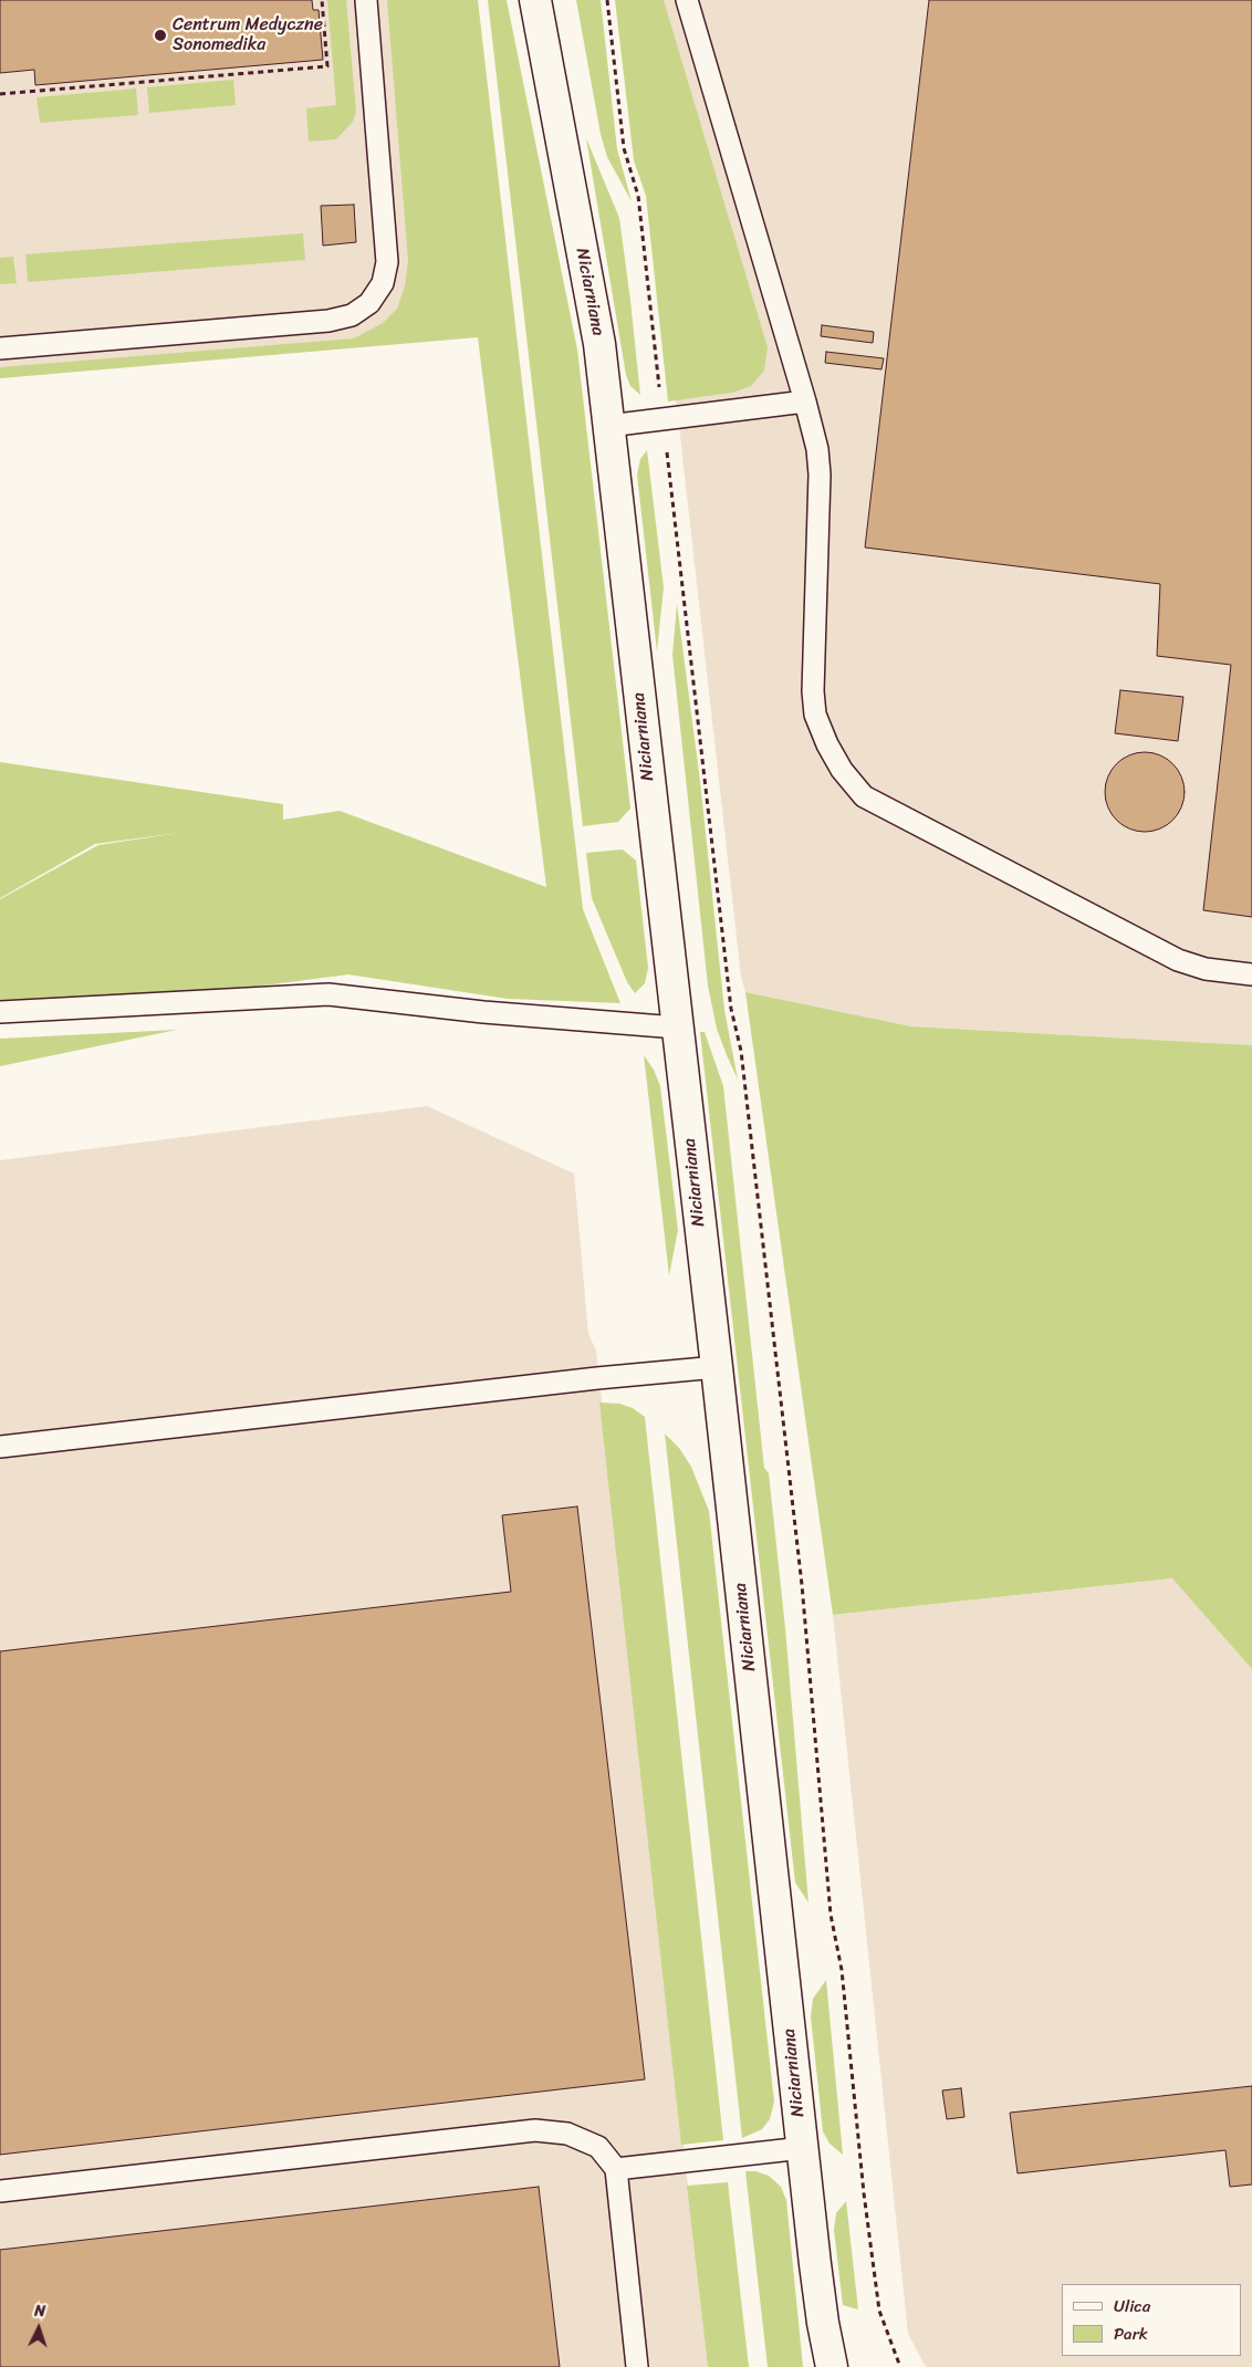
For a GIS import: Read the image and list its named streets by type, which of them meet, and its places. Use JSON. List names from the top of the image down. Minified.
{"streets":{"street":["Niciarniana"]},"places":["Centrum Medyczne Sonomedika"],"legend":["Ulica","Park"],"north":"top"}
